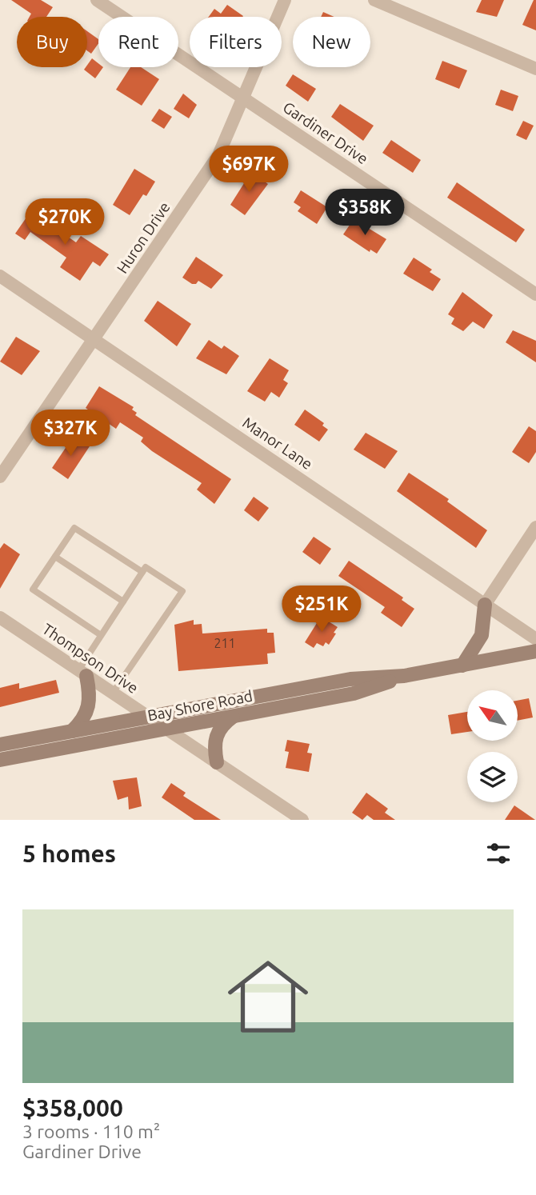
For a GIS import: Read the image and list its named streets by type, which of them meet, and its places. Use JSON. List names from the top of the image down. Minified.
{"streets":{"main road":["Bay Shore Road"],"street":["Gardiner Drive","Huron Drive","Manor Lane","Thompson Drive"]},"crossings":[["Gardiner Drive","Huron Drive"],["Huron Drive","Manor Lane"],["Thompson Drive","Bay Shore Road"]],"house_numbers":["211"],"north":"top left","page":{"chip":["Buy","Rent","Filters","New"],"price":["$697K","$358K","$270K","$327K","$251K"],"heading":"5 homes","list":[{"name":"$358,000","note":"3 rooms · 110 m² · Gardiner Drive"}]}}
